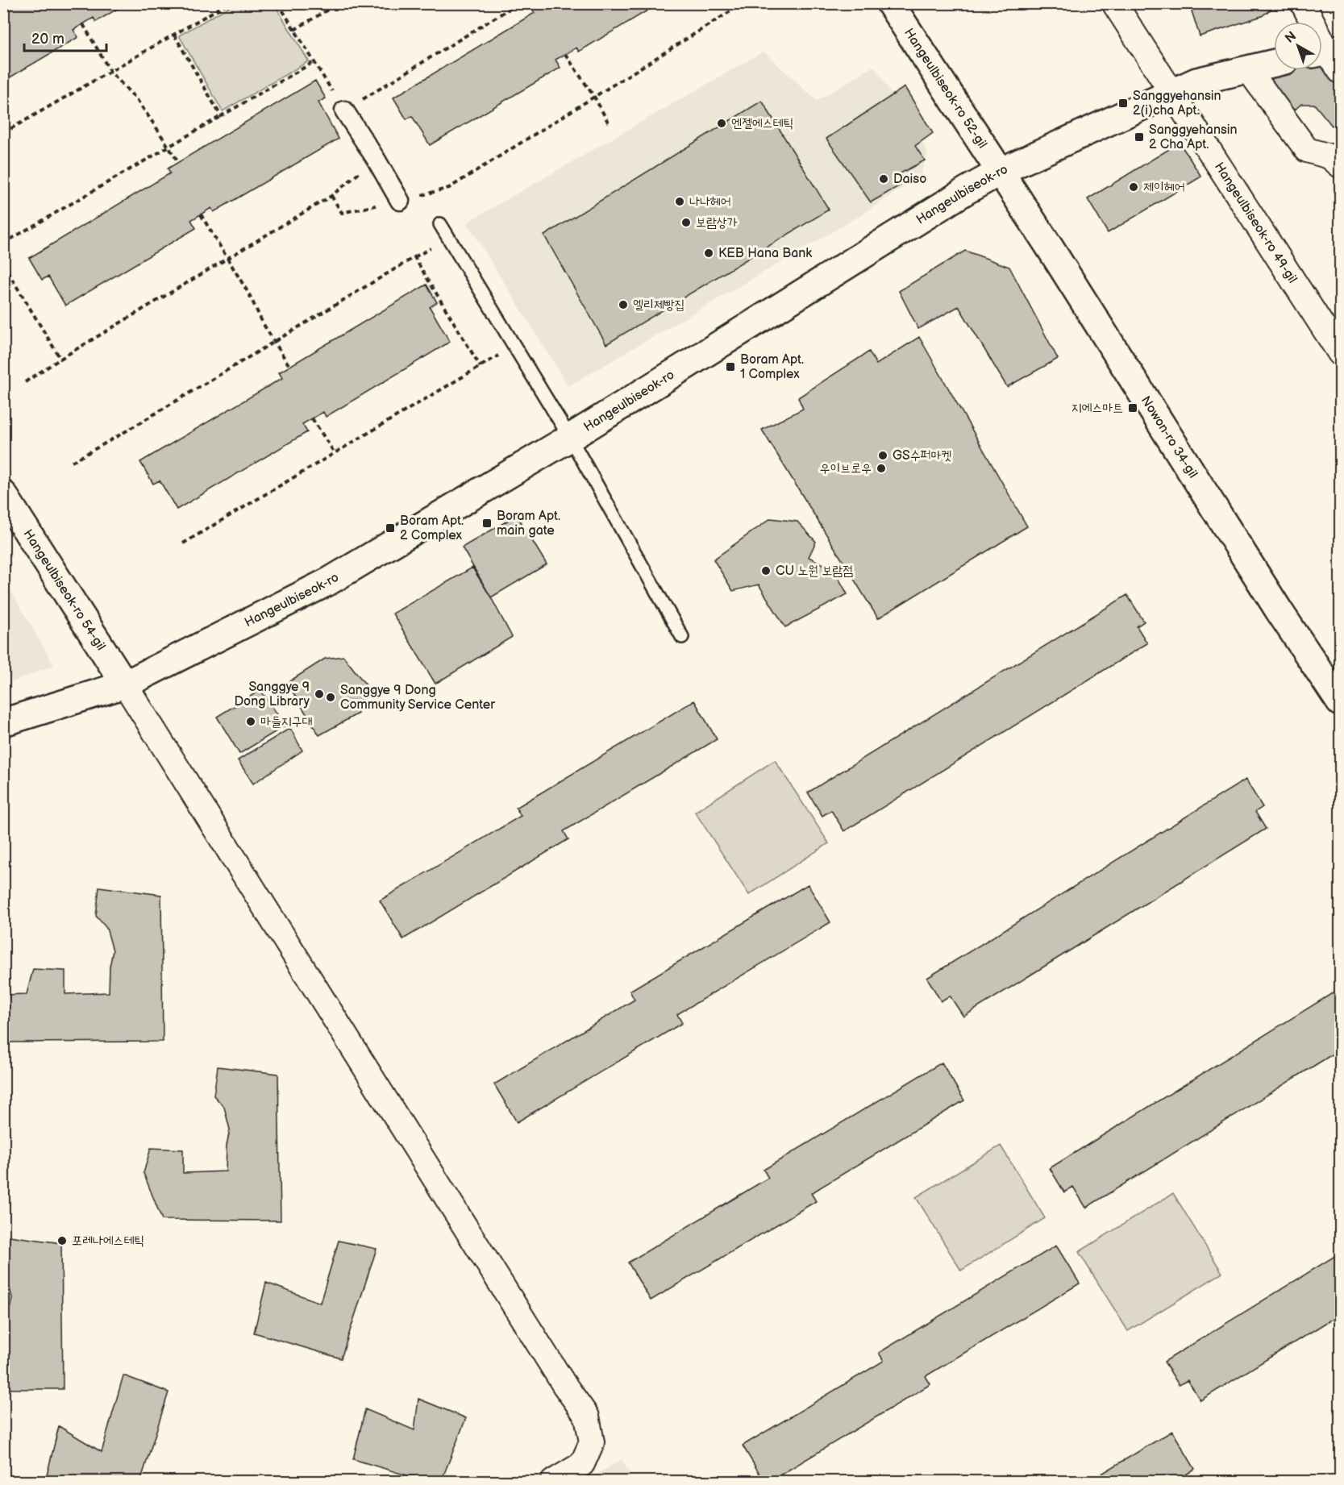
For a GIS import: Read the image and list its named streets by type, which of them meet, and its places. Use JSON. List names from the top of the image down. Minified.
{"streets":{"main road":["Hangeulbiseok-ro 52-gil","Hangeulbiseok-ro","Nowon-ro 34-gil","Hangeulbiseok-ro 54-gil"],"street":["Hangeulbiseok-ro 49-gil"]},"crossings":[["Hangeulbiseok-ro 52-gil","Hangeulbiseok-ro"],["Hangeulbiseok-ro 52-gil","Nowon-ro 34-gil"],["Hangeulbiseok-ro","Hangeulbiseok-ro 49-gil"],["Hangeulbiseok-ro","Nowon-ro 34-gil"],["Hangeulbiseok-ro","Hangeulbiseok-ro 54-gil"]],"places":{"transit":["Sanggyehansin 2(i)cha Apt.","Sanggyehansin 2 Cha Apt.","Boram Apt. 1 Complex","지에스마트","Boram Apt. main gate","Boram Apt. 2 Complex"],"other":["엔젤에스테틱","Daiso","제이헤어","나나헤어","보람상가","KEB Hana Bank","엘리제빵집","GS수퍼마켓","우이브로우","CU 노원 보람점","Sanggye 9 Dong Library","Sanggye 9 Dong Community Service Center","마들지구대","포레나에스테틱"]},"scale_bar":"20 m","north":"top left"}
